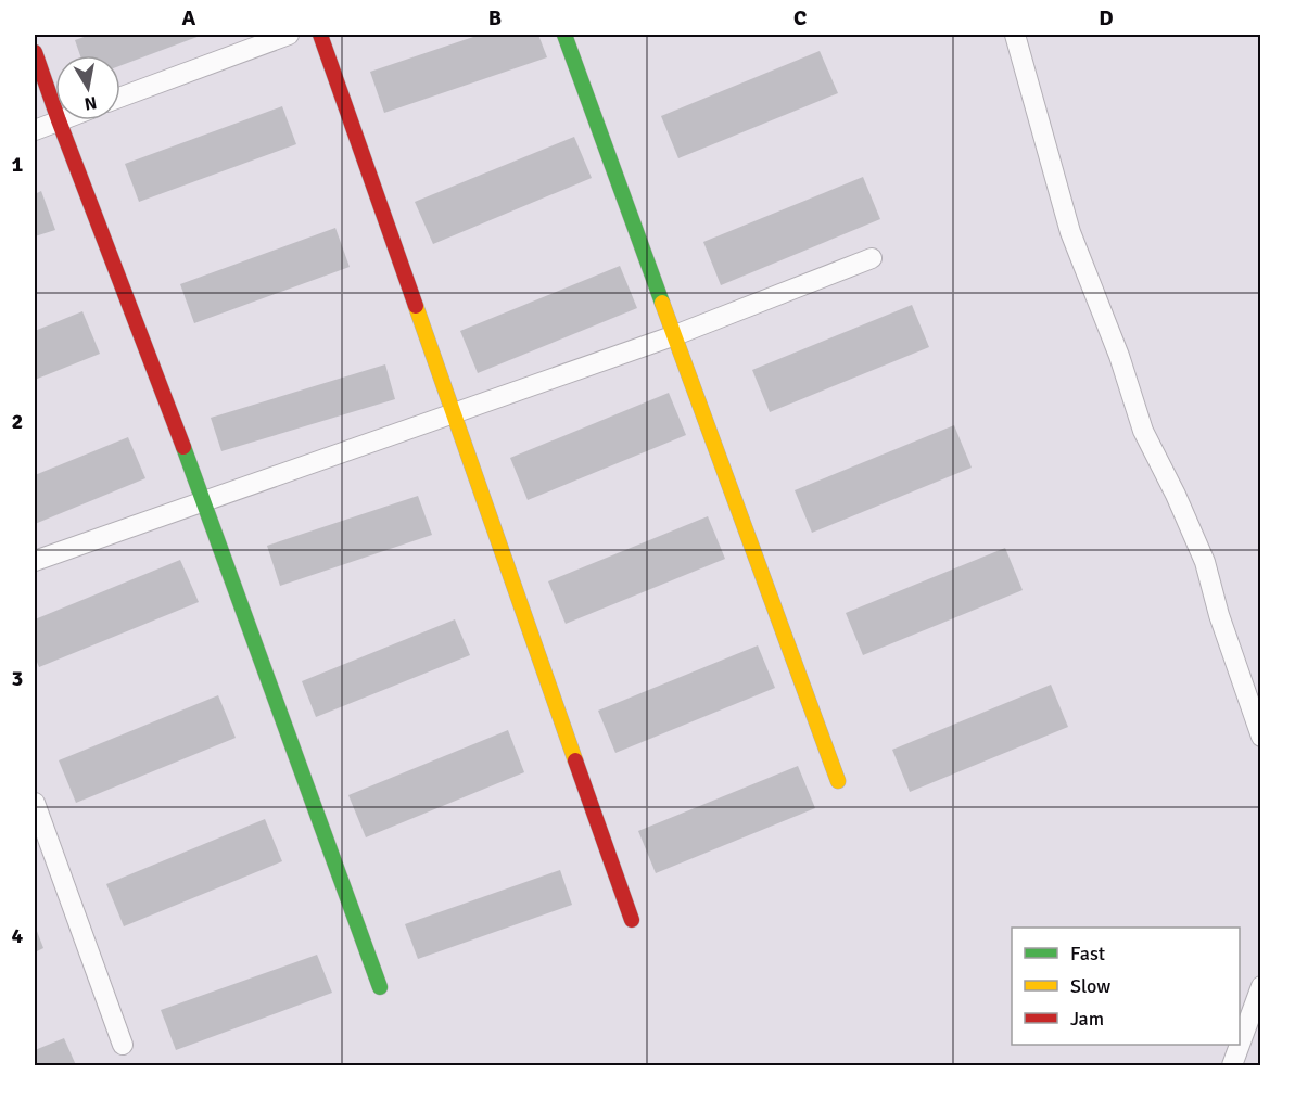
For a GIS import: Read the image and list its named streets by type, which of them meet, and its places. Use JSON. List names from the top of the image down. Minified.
{"legend":["Fast","Slow","Jam"],"north":"bottom","grid":{"columns":["A","B","C","D"],"rows":["1","2","3","4"]}}
